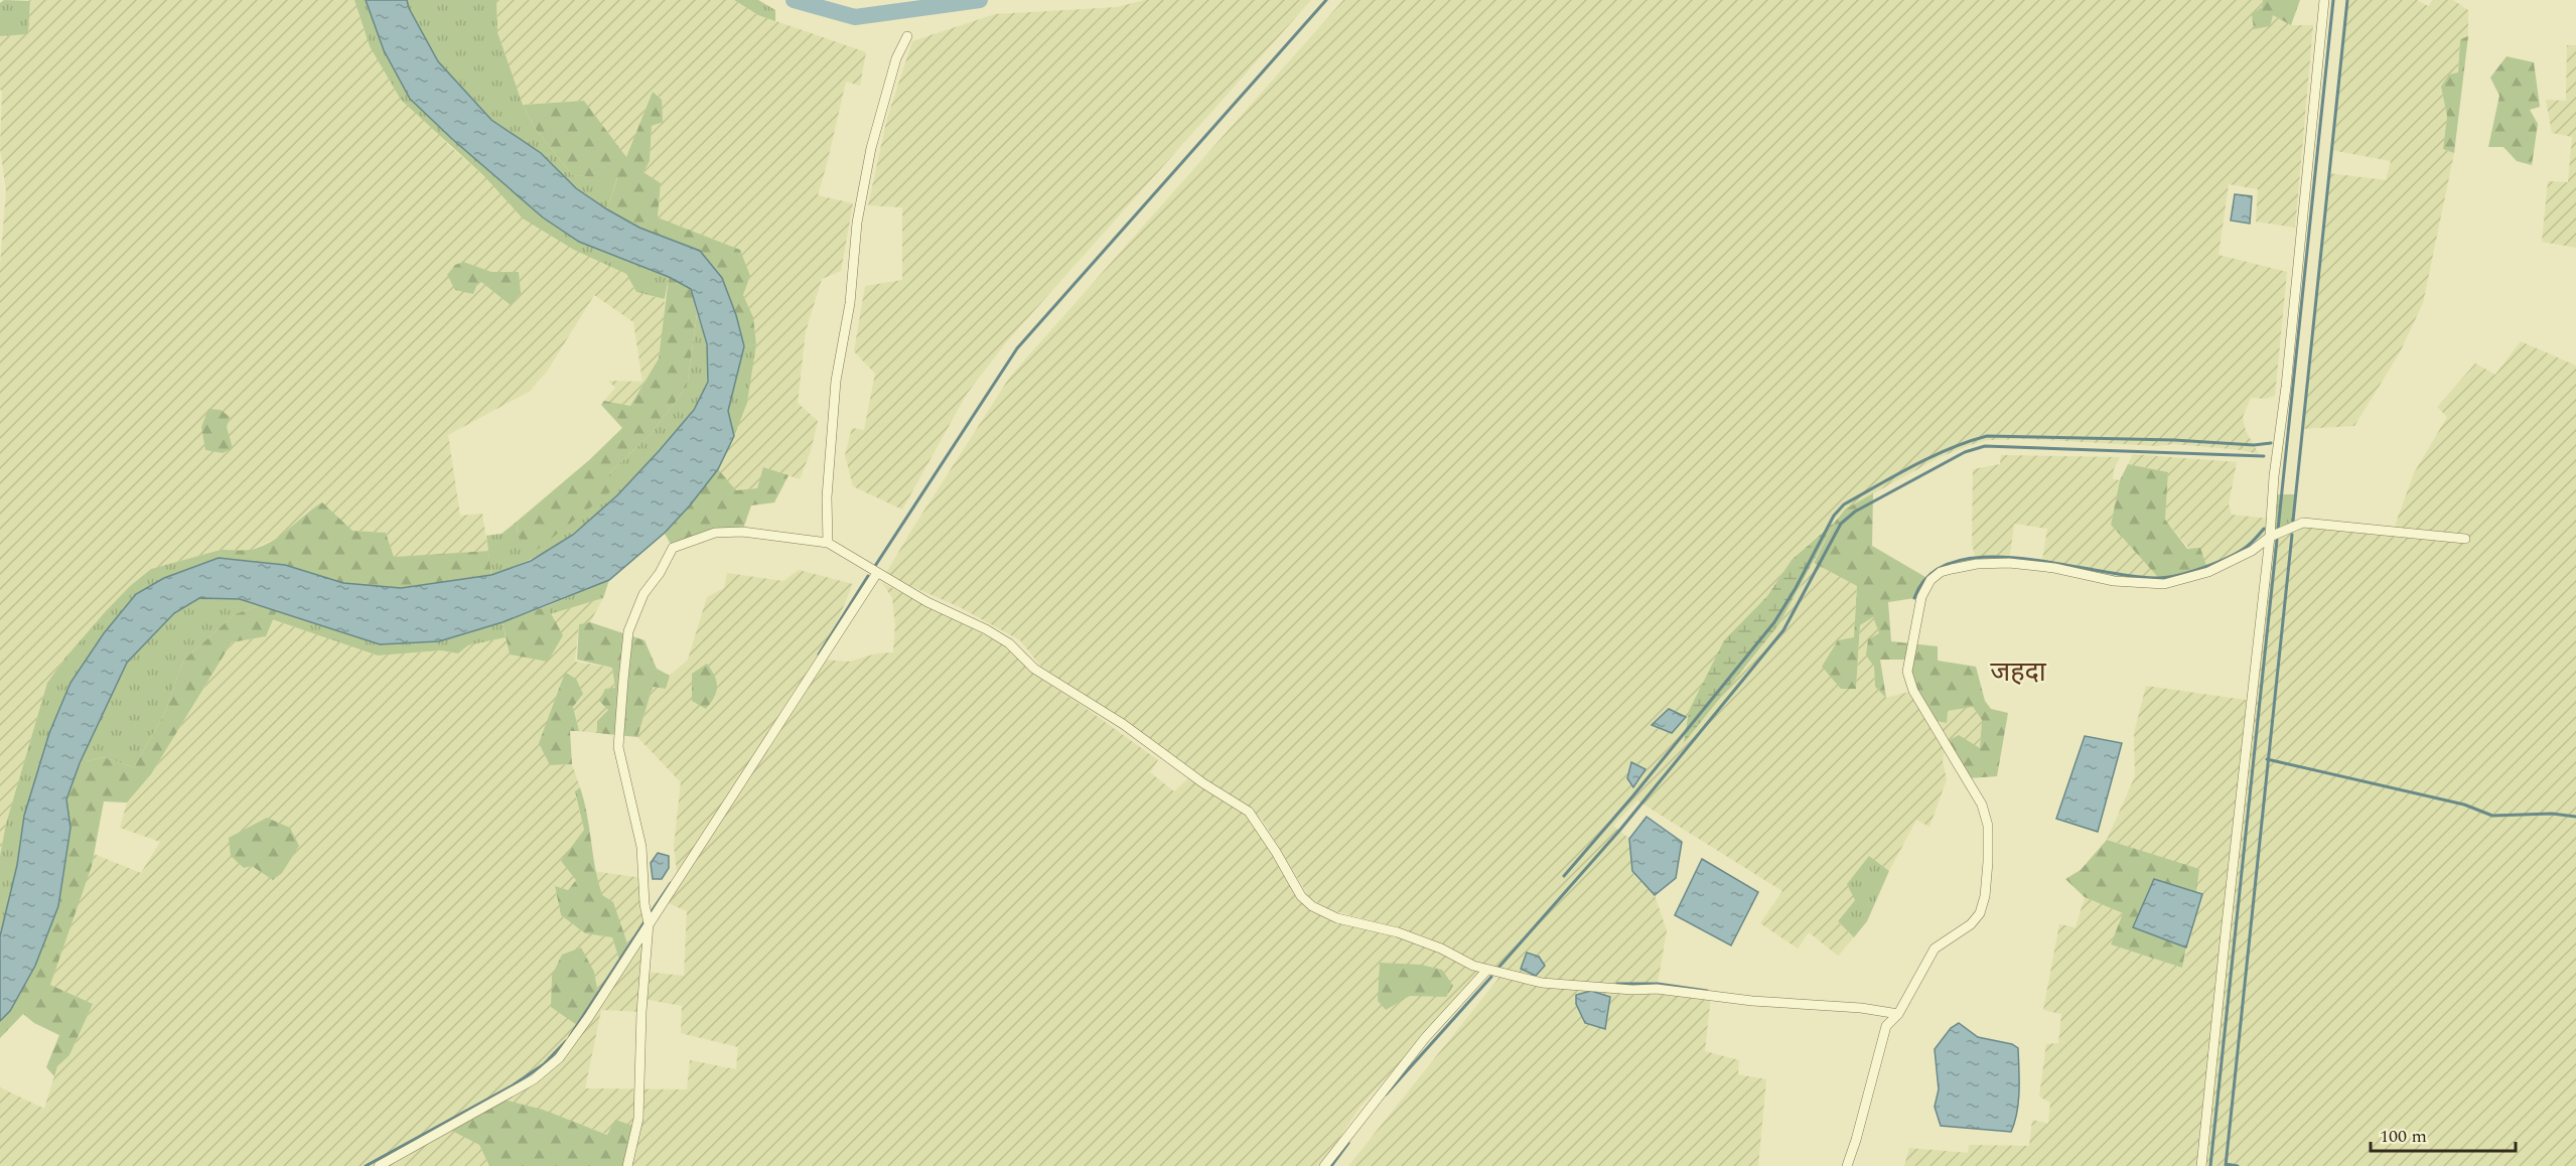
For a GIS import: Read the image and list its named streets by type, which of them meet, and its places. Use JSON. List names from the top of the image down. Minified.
{"districts":["जहदा"],"scale_bar":"100 m"}
